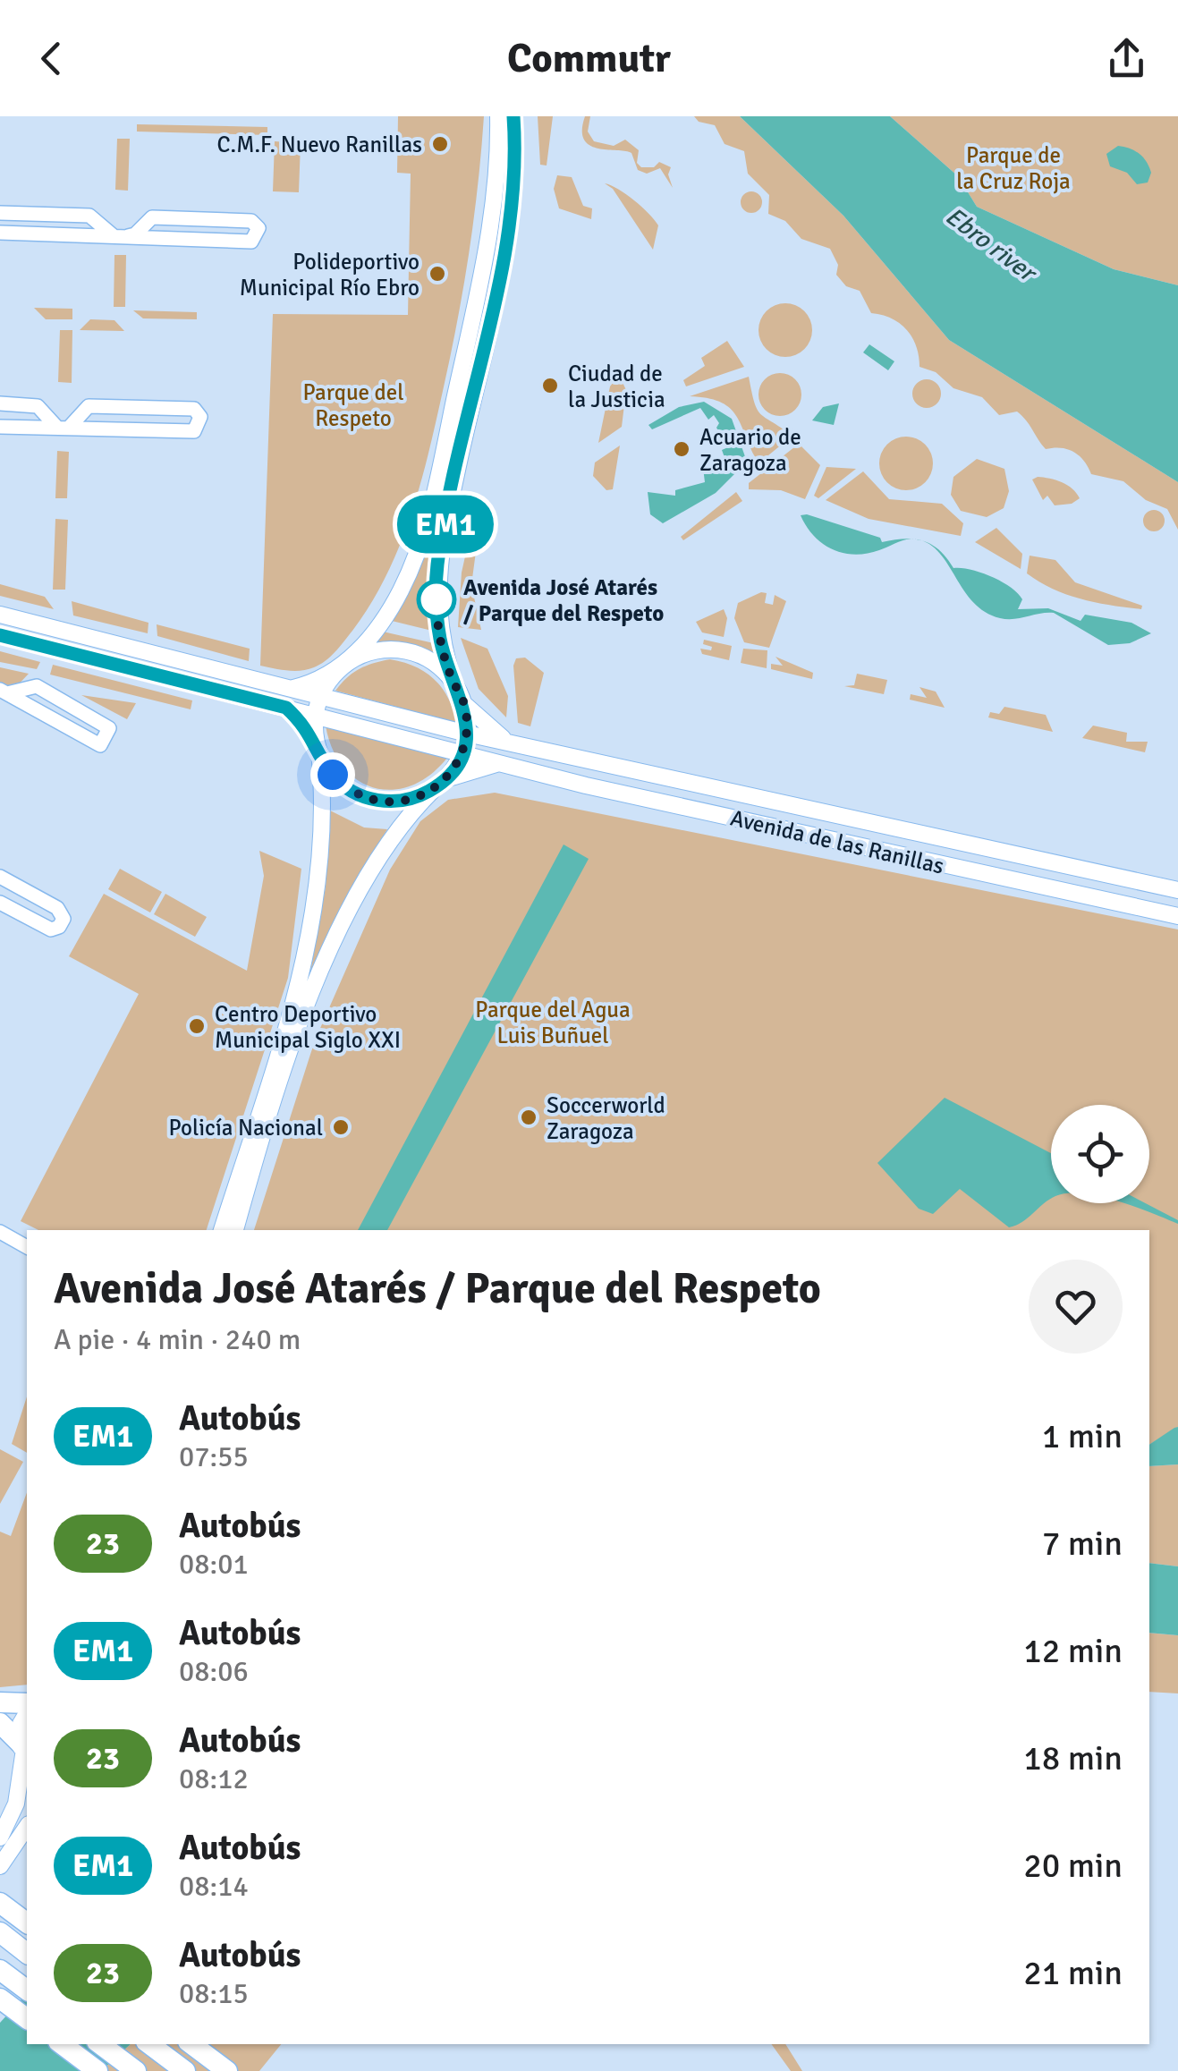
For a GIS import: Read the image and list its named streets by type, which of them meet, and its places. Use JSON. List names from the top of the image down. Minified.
{"streets":{"main road":["Avenida de las Ranillas"]},"water":["Ebro river"],"parks":["Parque de la Cruz Roja","Parque del Respeto","Parque del Agua Luis Buñuel"],"places":["C.M.F. Nuevo Ranillas","Polideportivo Municipal Río Ebro","Ciudad de la Justicia","Acuario de Zaragoza","Avenida José Atarés / Parque del Respeto","Centro Deportivo Municipal Siglo XXI","Soccerworld Zaragoza","Policía Nacional"],"lines":["bus line EM1"],"page":{"header":"Commutr","on_map":"EM1","heading":["Avenida José Atarés / Parque del Respeto","A pie · 4 min · 240 m"],"list":[{"mark":"EM1","name":"Autobús","note":"07:55","value":"1 min"},{"mark":"23","name":"Autobús","note":"08:01","value":"7 min"},{"mark":"EM1","name":"Autobús","note":"08:06","value":"12 min"},{"mark":"23","name":"Autobús","note":"08:12","value":"18 min"},{"mark":"EM1","name":"Autobús","note":"08:14","value":"20 min"},{"mark":"23","name":"Autobús","note":"08:15","value":"21 min"}]}}
